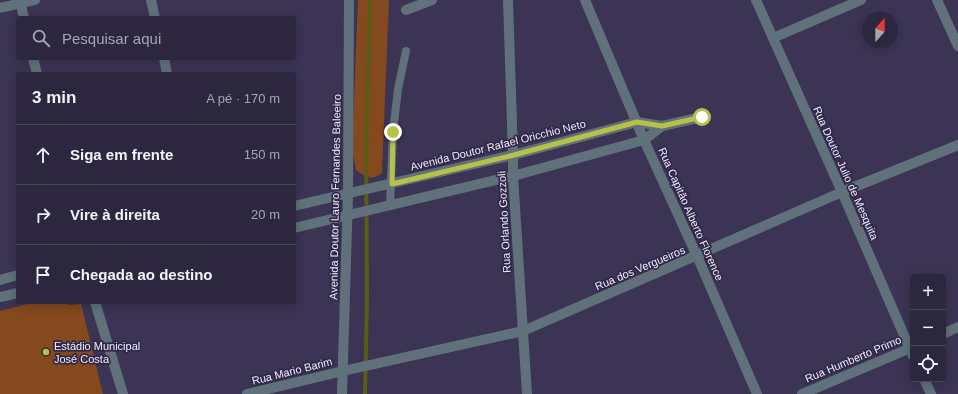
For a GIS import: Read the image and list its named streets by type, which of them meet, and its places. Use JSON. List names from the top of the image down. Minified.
{"streets":{"street":["Avenida Doutor Rafael Oricchio Neto","Rua Doutor Julio de Mesquita","Avenida Doutor Lauro Fernandes Baleeiro","Rua Capitão Alberto Florence","Rua Orlando Gozzoli","Rua dos Vergueiros","Rua Humberto Primo","Rua Mario Barim"]},"crossings":[["Avenida Doutor Rafael Oricchio Neto","Avenida Doutor Lauro Fernandes Baleeiro"],["Avenida Doutor Rafael Oricchio Neto","Rua Capitão Alberto Florence"],["Avenida Doutor Rafael Oricchio Neto","Rua Orlando Gozzoli"],["Rua Doutor Julio de Mesquita","Rua dos Vergueiros"],["Avenida Doutor Lauro Fernandes Baleeiro","Rua dos Vergueiros"],["Avenida Doutor Lauro Fernandes Baleeiro","Rua Mario Barim"],["Rua Capitão Alberto Florence","Rua dos Vergueiros"],["Rua Orlando Gozzoli","Rua dos Vergueiros"],["Rua dos Vergueiros","Rua Mario Barim"]],"places":["Estádio Municipal José Costa"],"north":"top","page":{"search":"Pesquisar aqui","heading":["3 min","A pé · 170 m"],"list":[["Siga em frente","150 m"],["Vire à direita","20 m"],"Chegada ao destino"],"map_buttons":["+","−"]}}
